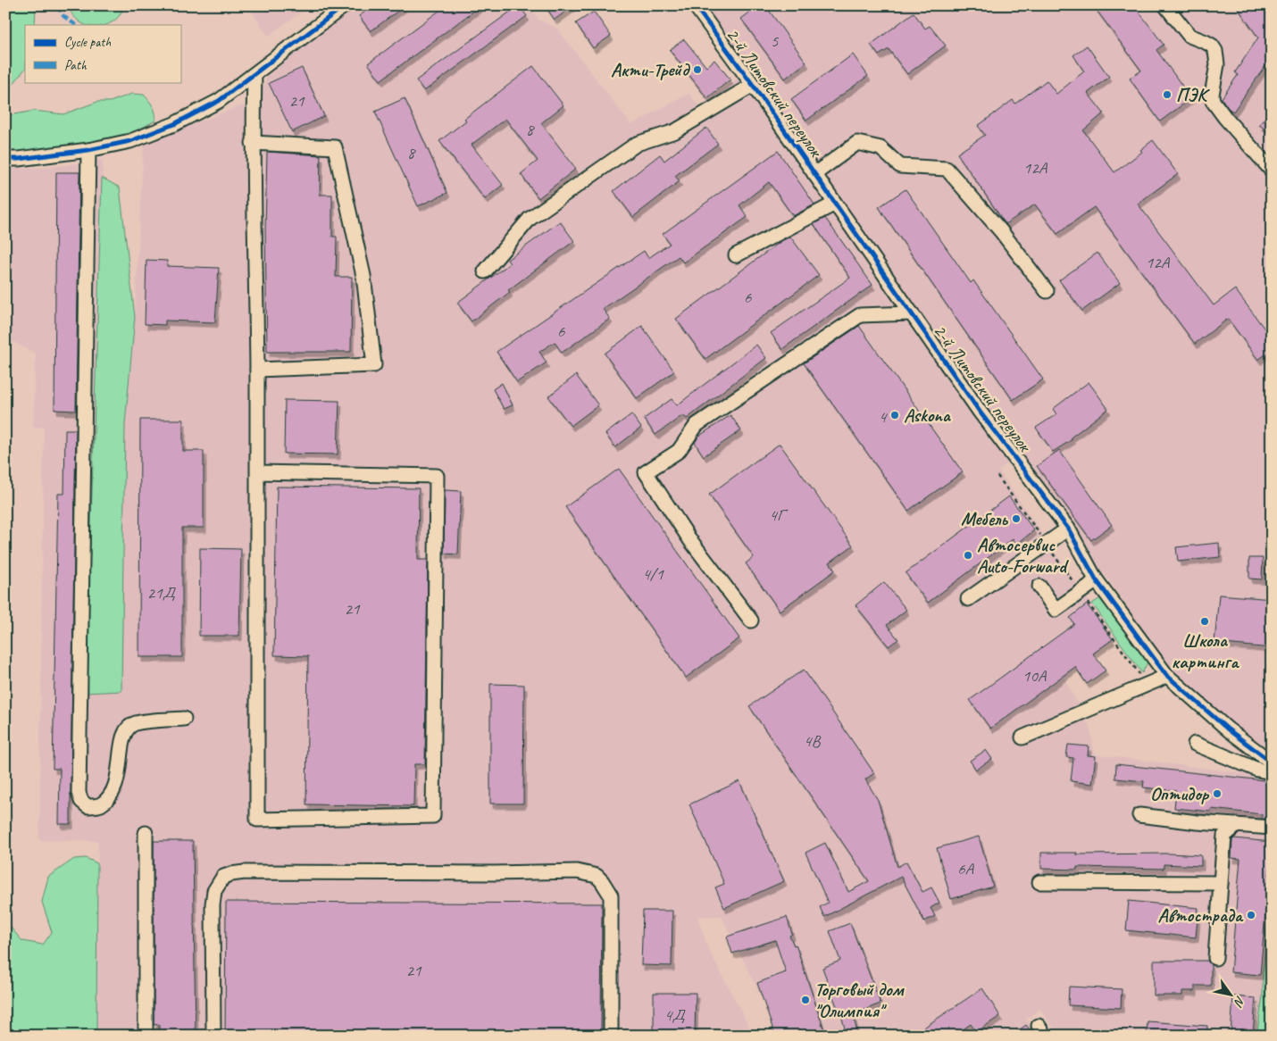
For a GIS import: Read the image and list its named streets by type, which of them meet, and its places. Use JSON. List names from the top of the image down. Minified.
{"streets":{"street":["2-й Литовский переулок"]},"places":["Акти-Трейд","ПЭК","Askona","Мебель","Автосервис Auto-Forward","Школа картинга","Оптидор","Автострада","Торговый дом \"Олимпия\""],"house_numbers":["5","21","8","8","12А","12А","6","6","4","4Г","4/1","21Д","21","10А","4В","6А","21","4Д"],"legend":["Cycle path","Path"],"north":"bottom right"}
